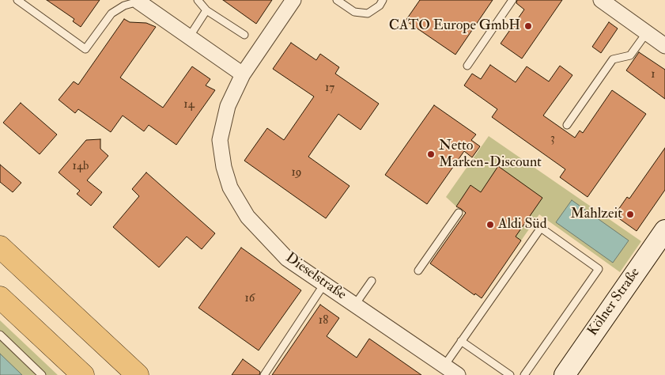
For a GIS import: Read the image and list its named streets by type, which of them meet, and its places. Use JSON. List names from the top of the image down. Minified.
{"streets":{"street":["Dieselstraße","Kölner Straße"]},"places":["CATO Europe GmbH","Netto Marken-Discount","Mahlzeit","Aldi Süd"],"house_numbers":["1","17","14","3","14b","19","16","18"]}
